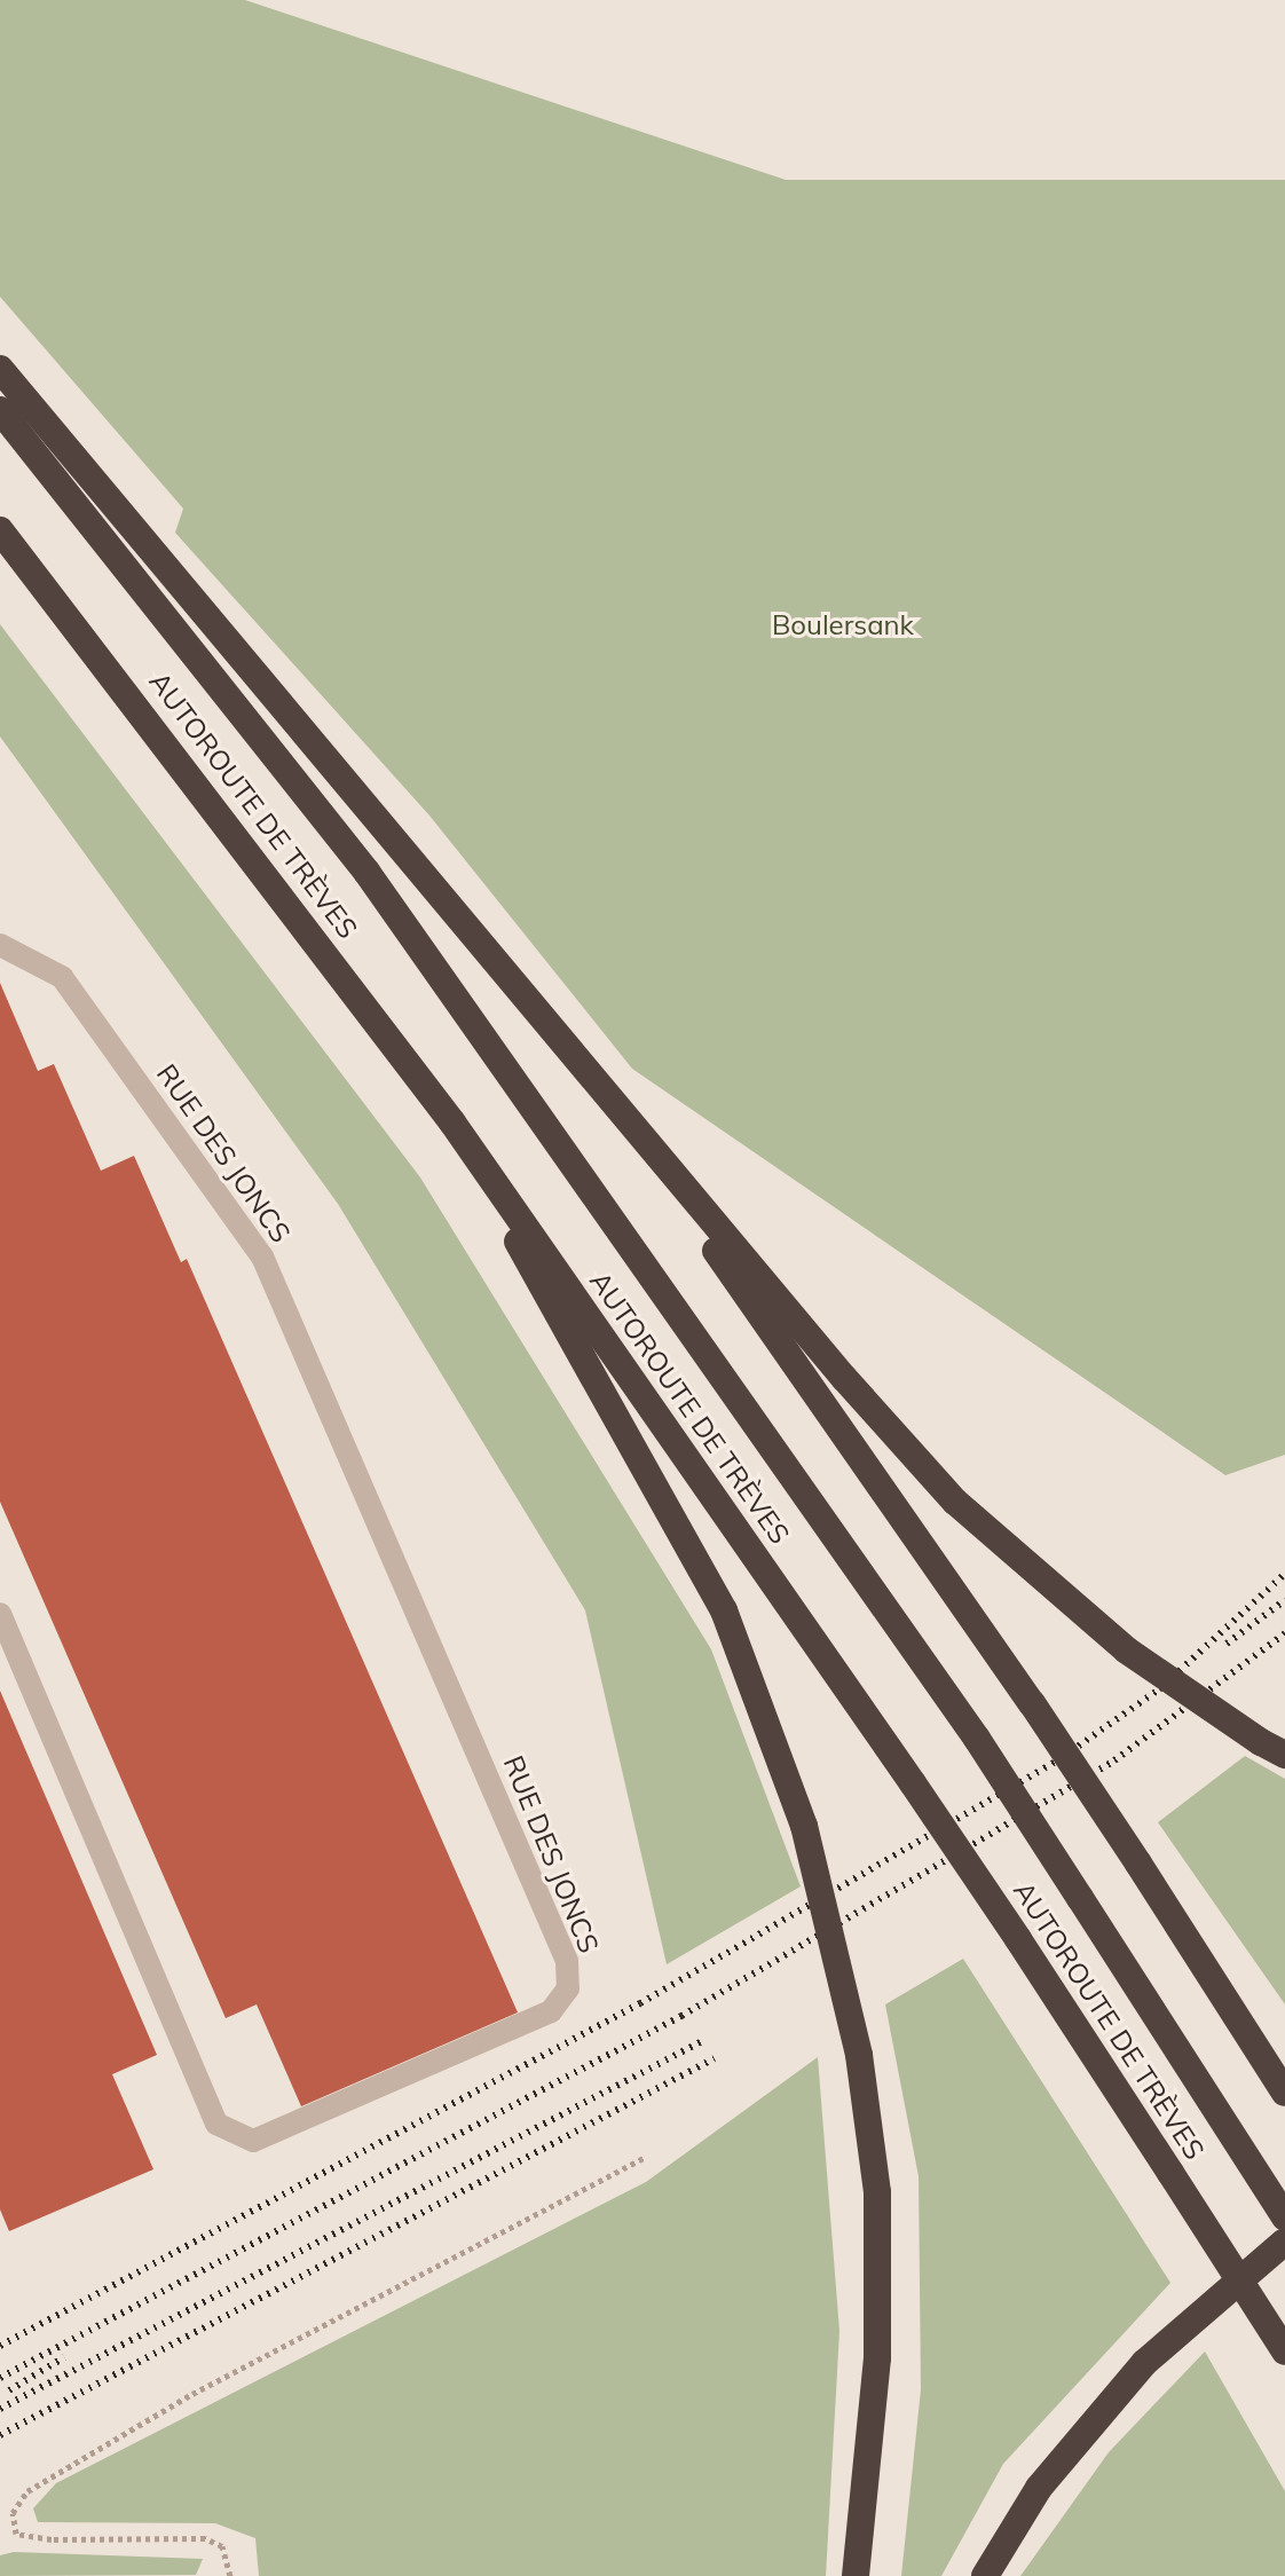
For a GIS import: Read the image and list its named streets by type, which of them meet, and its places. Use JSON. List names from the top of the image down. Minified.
{"streets":{"highway":["AUTOROUTE DE TRÈVES"],"street":["RUE DES JONCS"]},"parks":["Boulersank"]}
